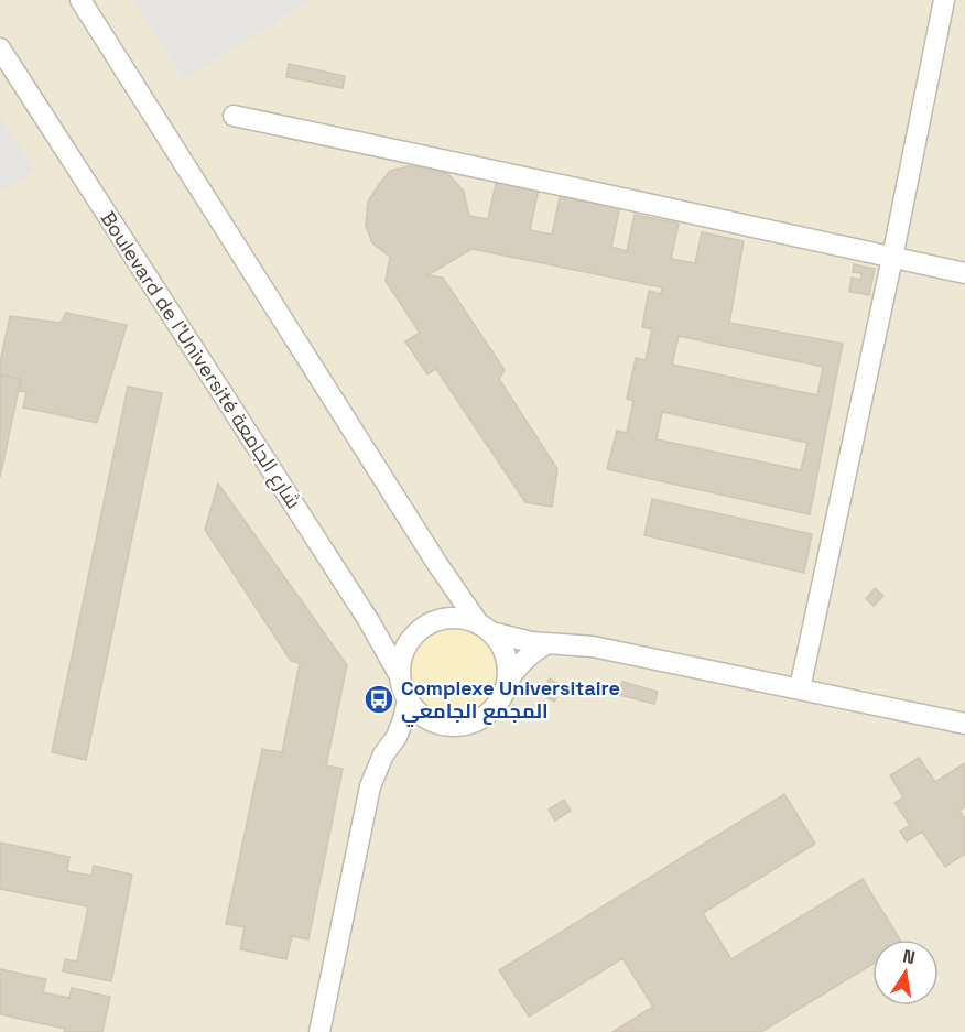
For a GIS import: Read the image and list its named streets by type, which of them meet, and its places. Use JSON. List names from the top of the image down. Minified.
{"streets":{"street":["Boulevard de l'Université شارع الجامعة"]},"places":{"bus stop":["Complexe Universitaire المجمع الجامعي"]},"north":"top"}
